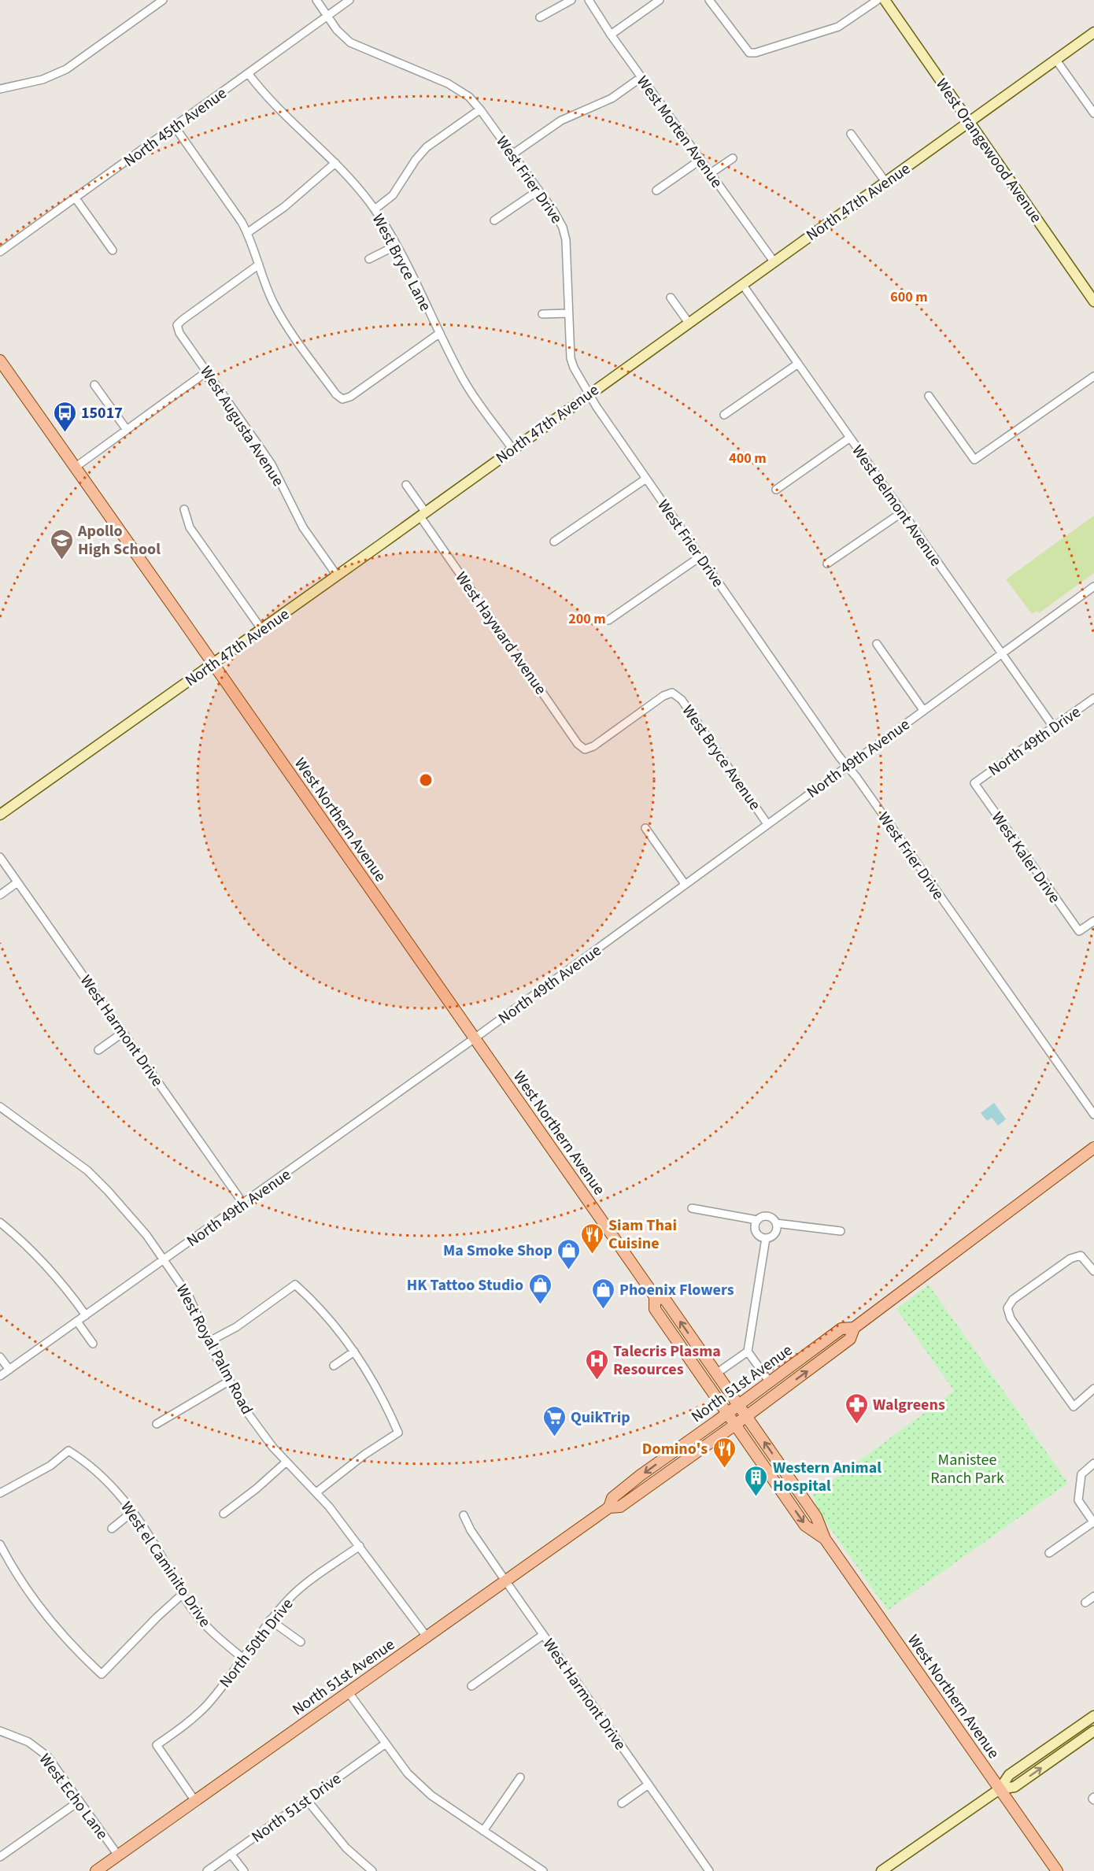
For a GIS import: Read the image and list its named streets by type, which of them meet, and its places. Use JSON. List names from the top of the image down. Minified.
{"streets":{"main road":["West Northern Avenue","North 51st Avenue"],"street":["North 45th Avenue","West Morten Avenue","West Orangewood Avenue","West Frier Drive","North 47th Avenue","West Bryce Lane","West Augusta Avenue","West Belmont Avenue","West Hayward Avenue","North 49th Drive","West Bryce Avenue","North 49th Avenue","West Kaler Drive","West Harmont Drive","West Royal Palm Road","West el Caminito Drive","North 50th Drive","West Echo Lane","North 51st Drive"]},"crossings":[["North 45th Avenue","West Frier Drive"],["North 45th Avenue","West Bryce Lane"],["West Morten Avenue","North 47th Avenue"],["West Orangewood Avenue","North 47th Avenue"],["West Frier Drive","North 47th Avenue"],["West Frier Drive","North 49th Avenue"],["North 47th Avenue","West Bryce Lane"],["North 47th Avenue","West Augusta Avenue"],["North 47th Avenue","West Belmont Avenue"],["North 47th Avenue","West Hayward Avenue"],["North 47th Avenue","West Northern Avenue"],["West Belmont Avenue","North 49th Drive"],["West Belmont Avenue","North 49th Avenue"],["West Hayward Avenue","West Bryce Avenue"],["North 49th Drive","West Kaler Drive"],["West Bryce Avenue","North 49th Avenue"],["North 49th Avenue","West Northern Avenue"],["North 49th Avenue","West Harmont Drive"],["North 49th Avenue","West Royal Palm Road"],["West Northern Avenue","North 51st Avenue"],["West Harmont Drive","North 51st Avenue"],["West Royal Palm Road","North 51st Avenue"],["West Royal Palm Road","North 50th Drive"],["North 51st Avenue","North 50th Drive"],["North 51st Avenue","West Echo Lane"],["West el Caminito Drive","North 50th Drive"]],"parks":["Manistee Ranch Park"],"places":{"bus stop":["15017"],"school or university":["Apollo High School"],"restaurant":["Siam Thai Cuisine","Domino's"],"shop":["Ma Smoke Shop","HK Tattoo Studio","Phoenix Flowers"],"hospital":["Talecris Plasma Resources"],"pharmacy":["Walgreens"],"supermarket":["QuikTrip"],"building":["Western Animal Hospital"]},"rings":["600 m","400 m","200 m"]}
